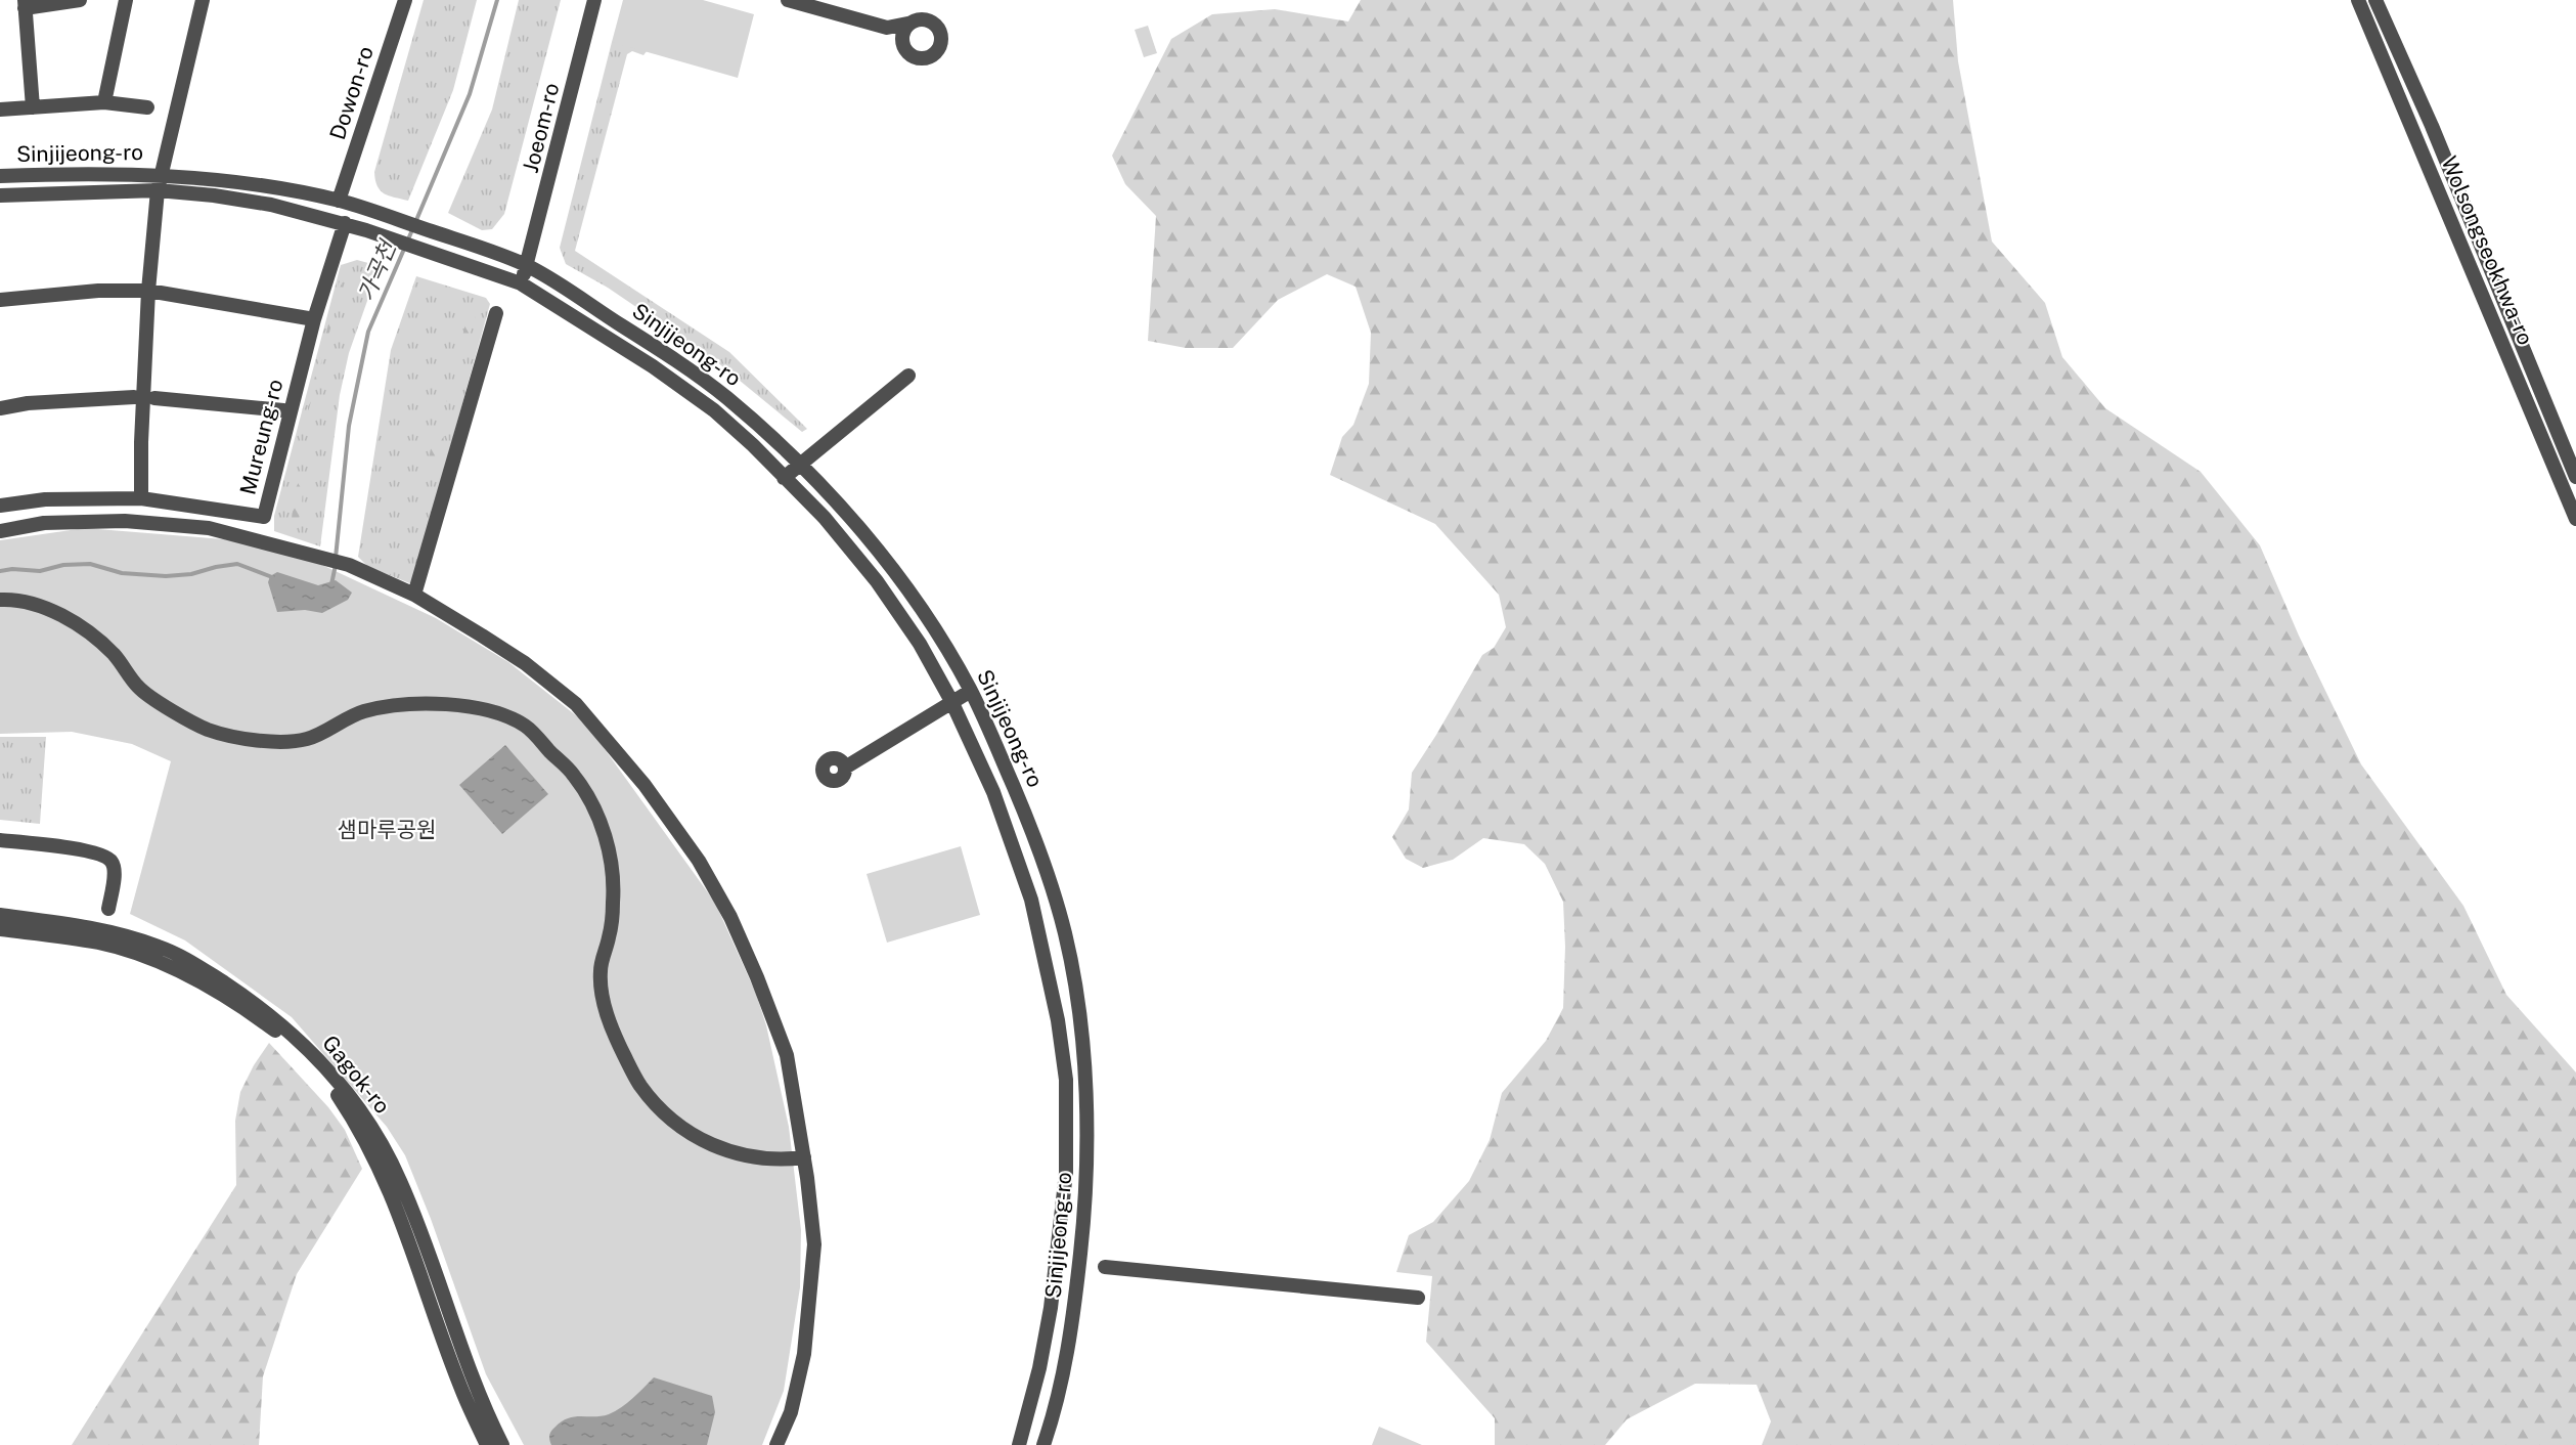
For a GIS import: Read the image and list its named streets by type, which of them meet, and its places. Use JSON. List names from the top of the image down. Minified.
{"streets":{"street":["Dowon-ro","Joeom-ro","Sinjijeong-ro","Wolsongseokhwa-ro","Mureung-ro","Gagok-ro"]},"crossings":[["Dowon-ro","Sinjijeong-ro"],["Joeom-ro","Sinjijeong-ro"],["Sinjijeong-ro","Mureung-ro"]],"water":["가곡천"],"parks":["샘마루공원"]}
